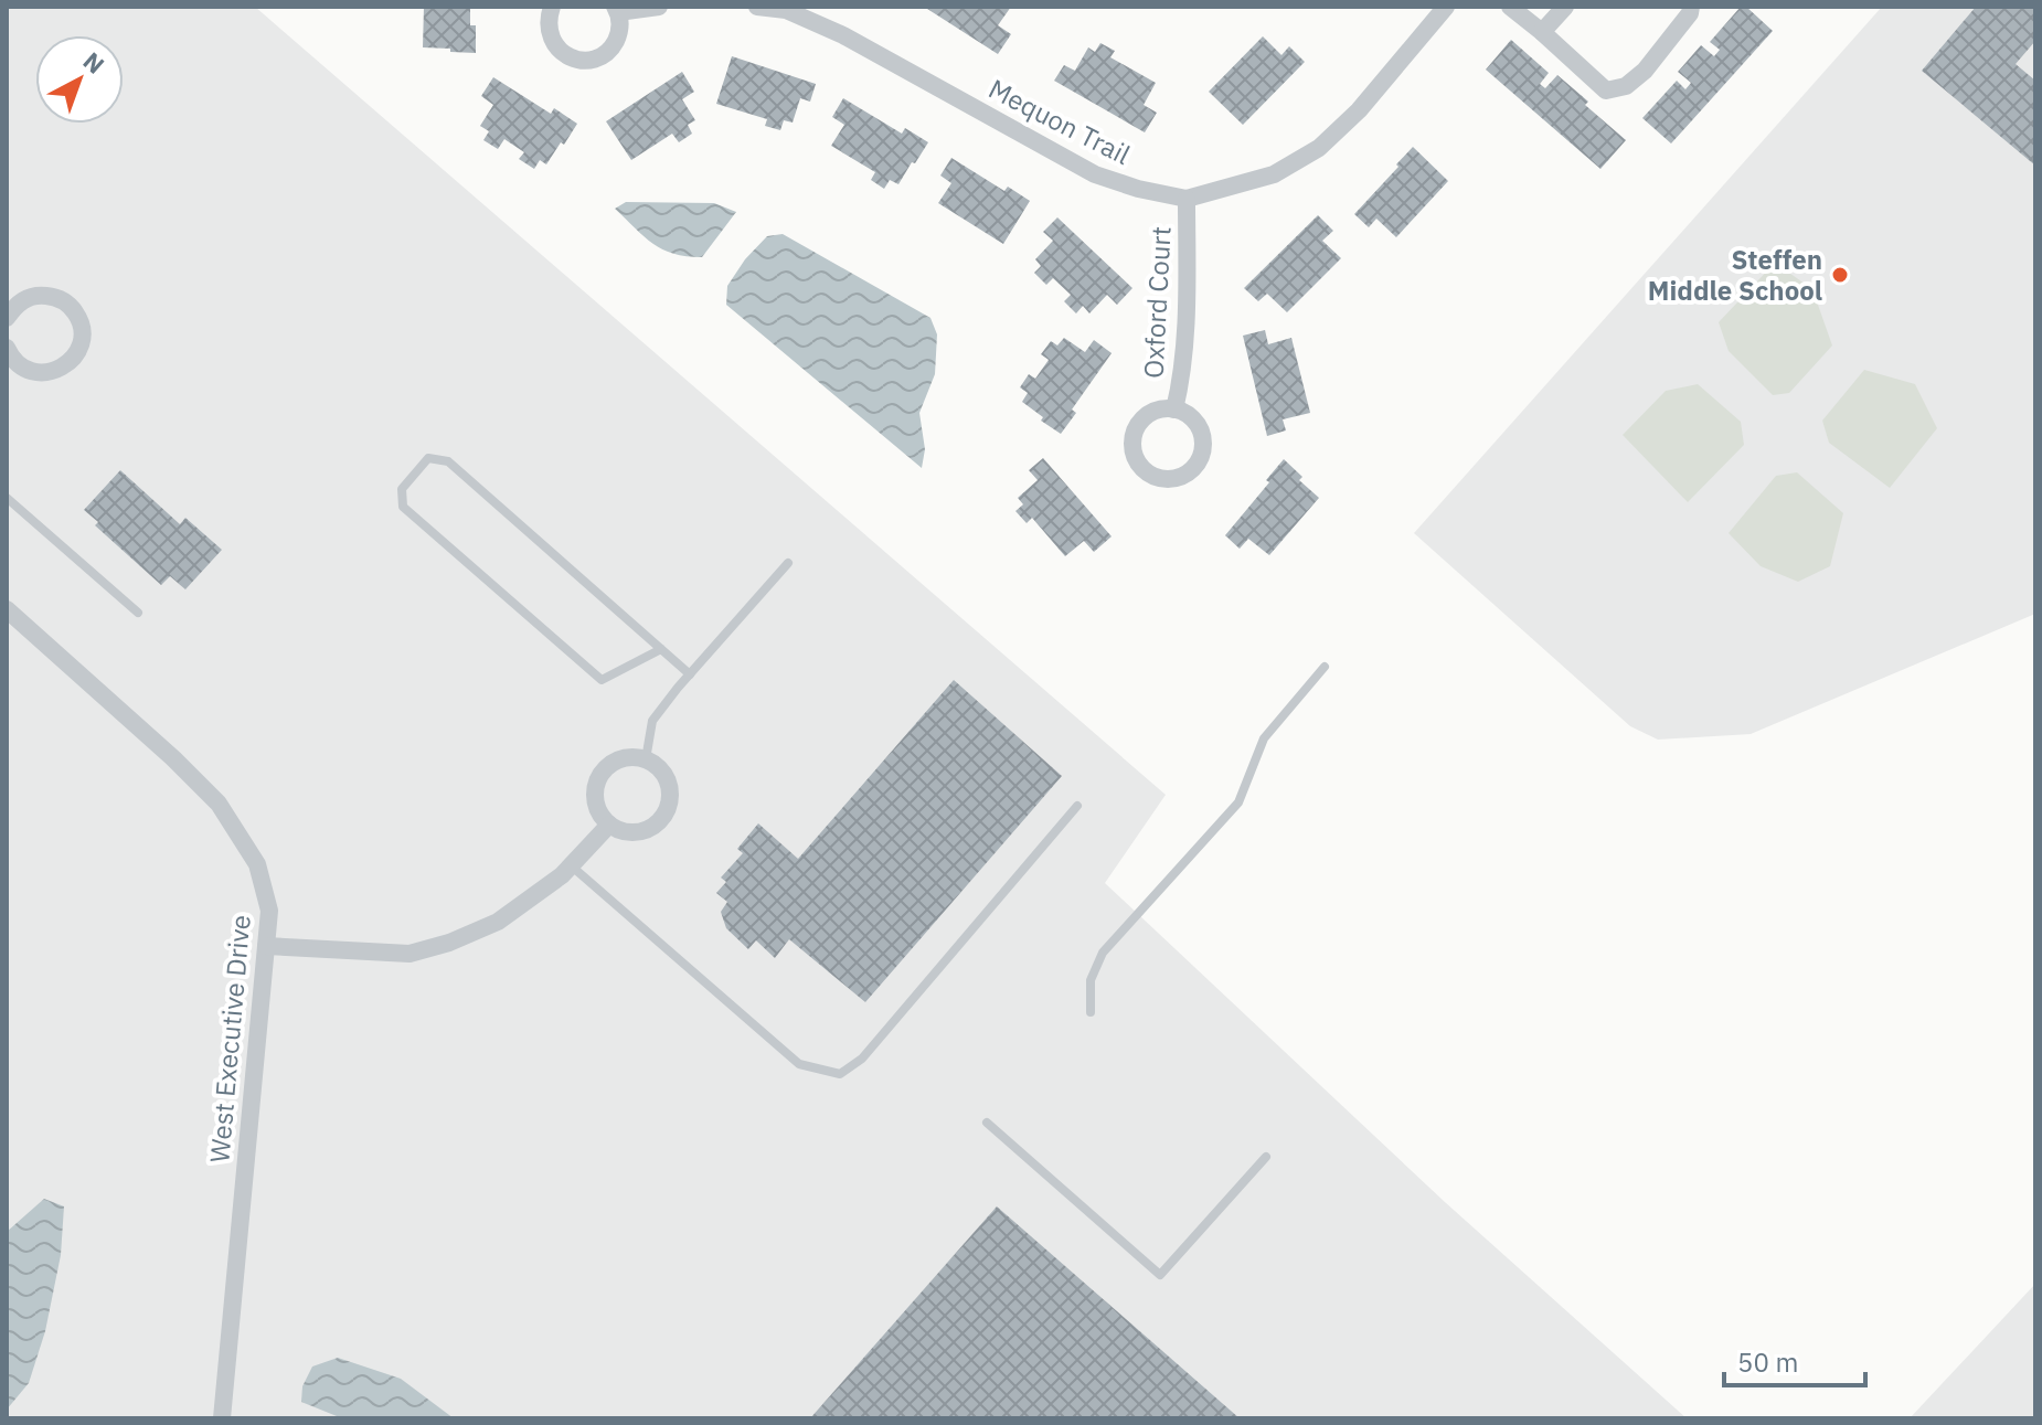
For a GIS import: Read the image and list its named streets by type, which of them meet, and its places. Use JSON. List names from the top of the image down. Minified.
{"streets":{"street":["Mequon Trail","Oxford Court","West Executive Drive"]},"crossings":[["Mequon Trail","Oxford Court"]],"places":["Steffen Middle School"],"scale_bar":"50 m","north":"top right"}
